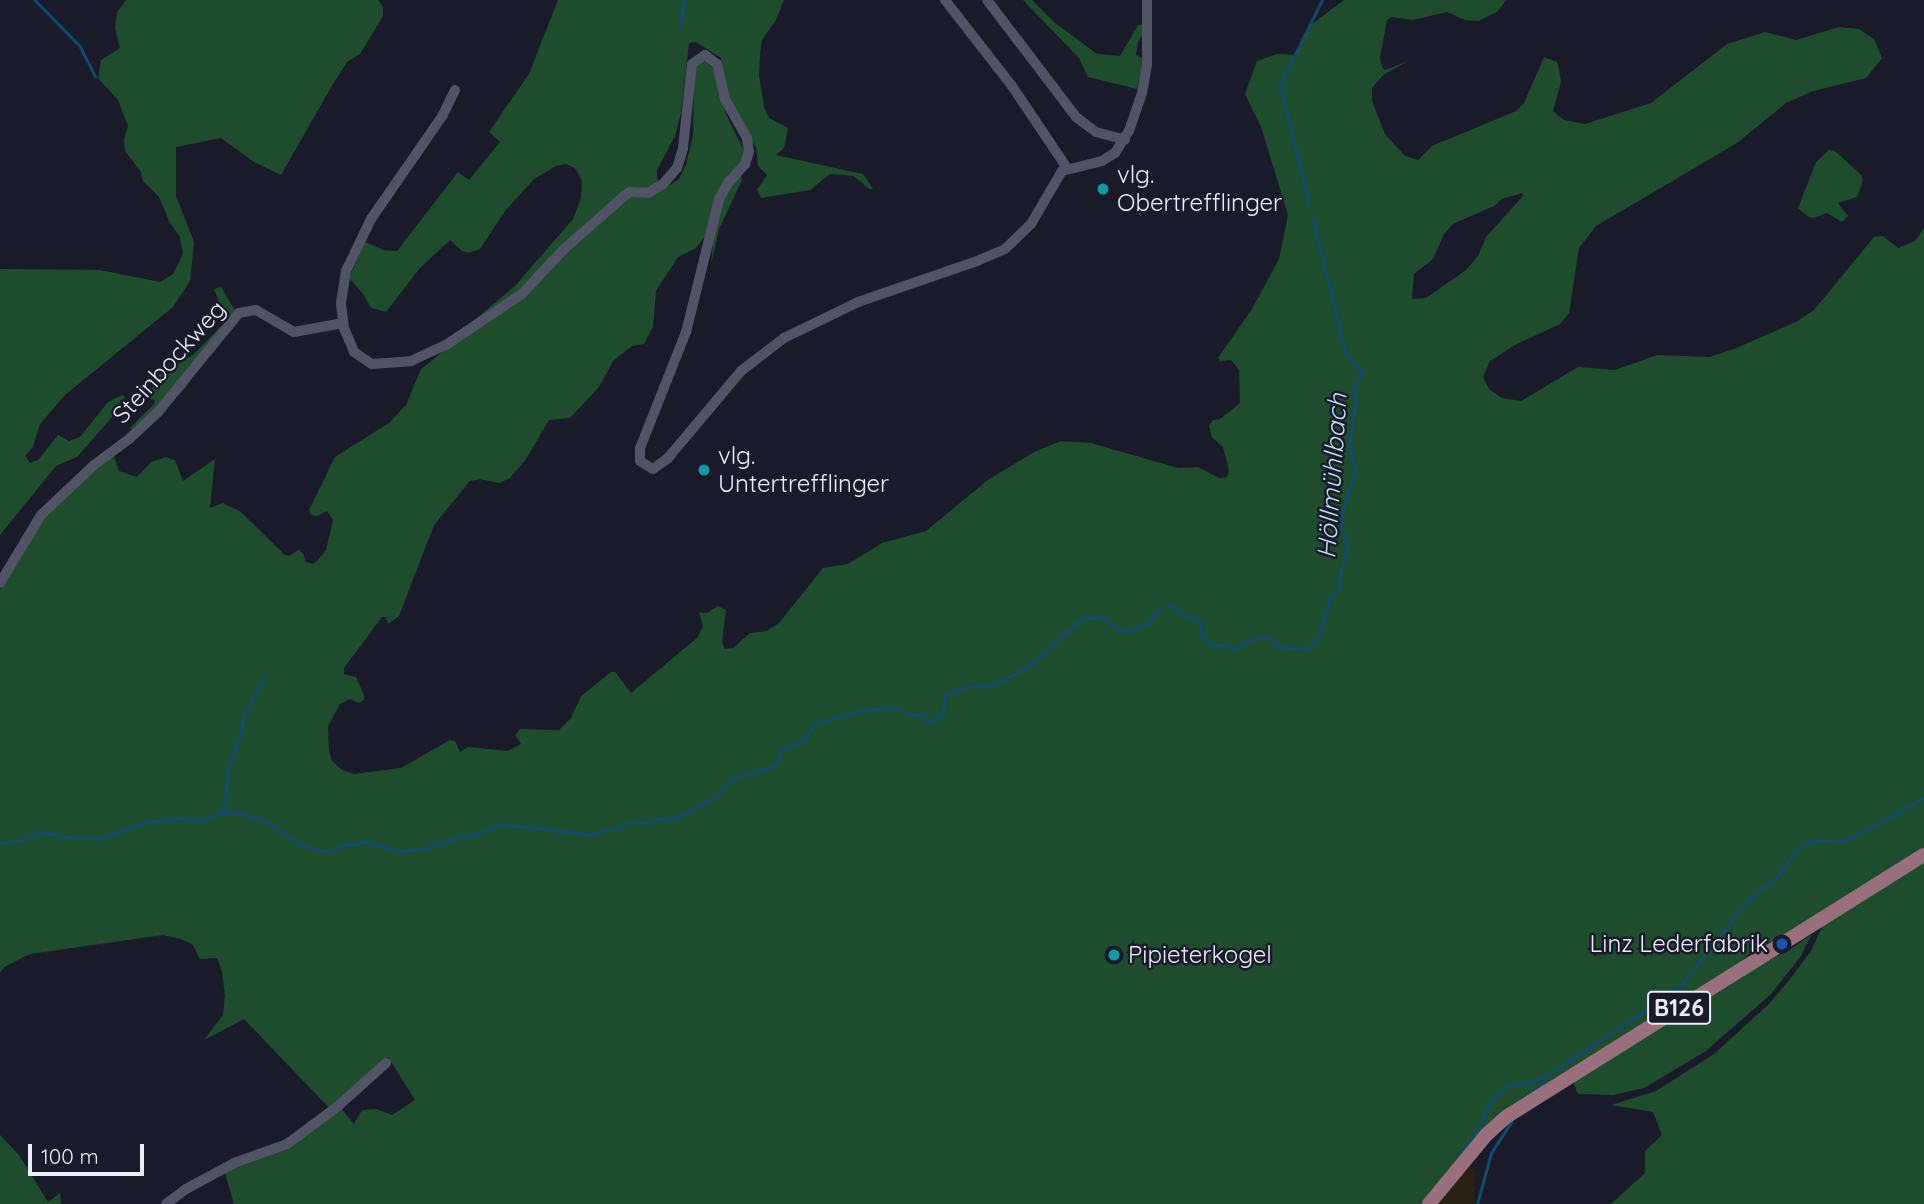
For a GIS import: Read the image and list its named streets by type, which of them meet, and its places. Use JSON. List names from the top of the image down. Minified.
{"streets":{"main road":["B126"],"street":["Steinbockweg"]},"water":["Höllmühlbach"],"places":["vlg. Obertrefflinger","vlg. Untertrefflinger","Linz Lederfabrik","Pipieterkogel"],"scale_bar":"100 m"}
